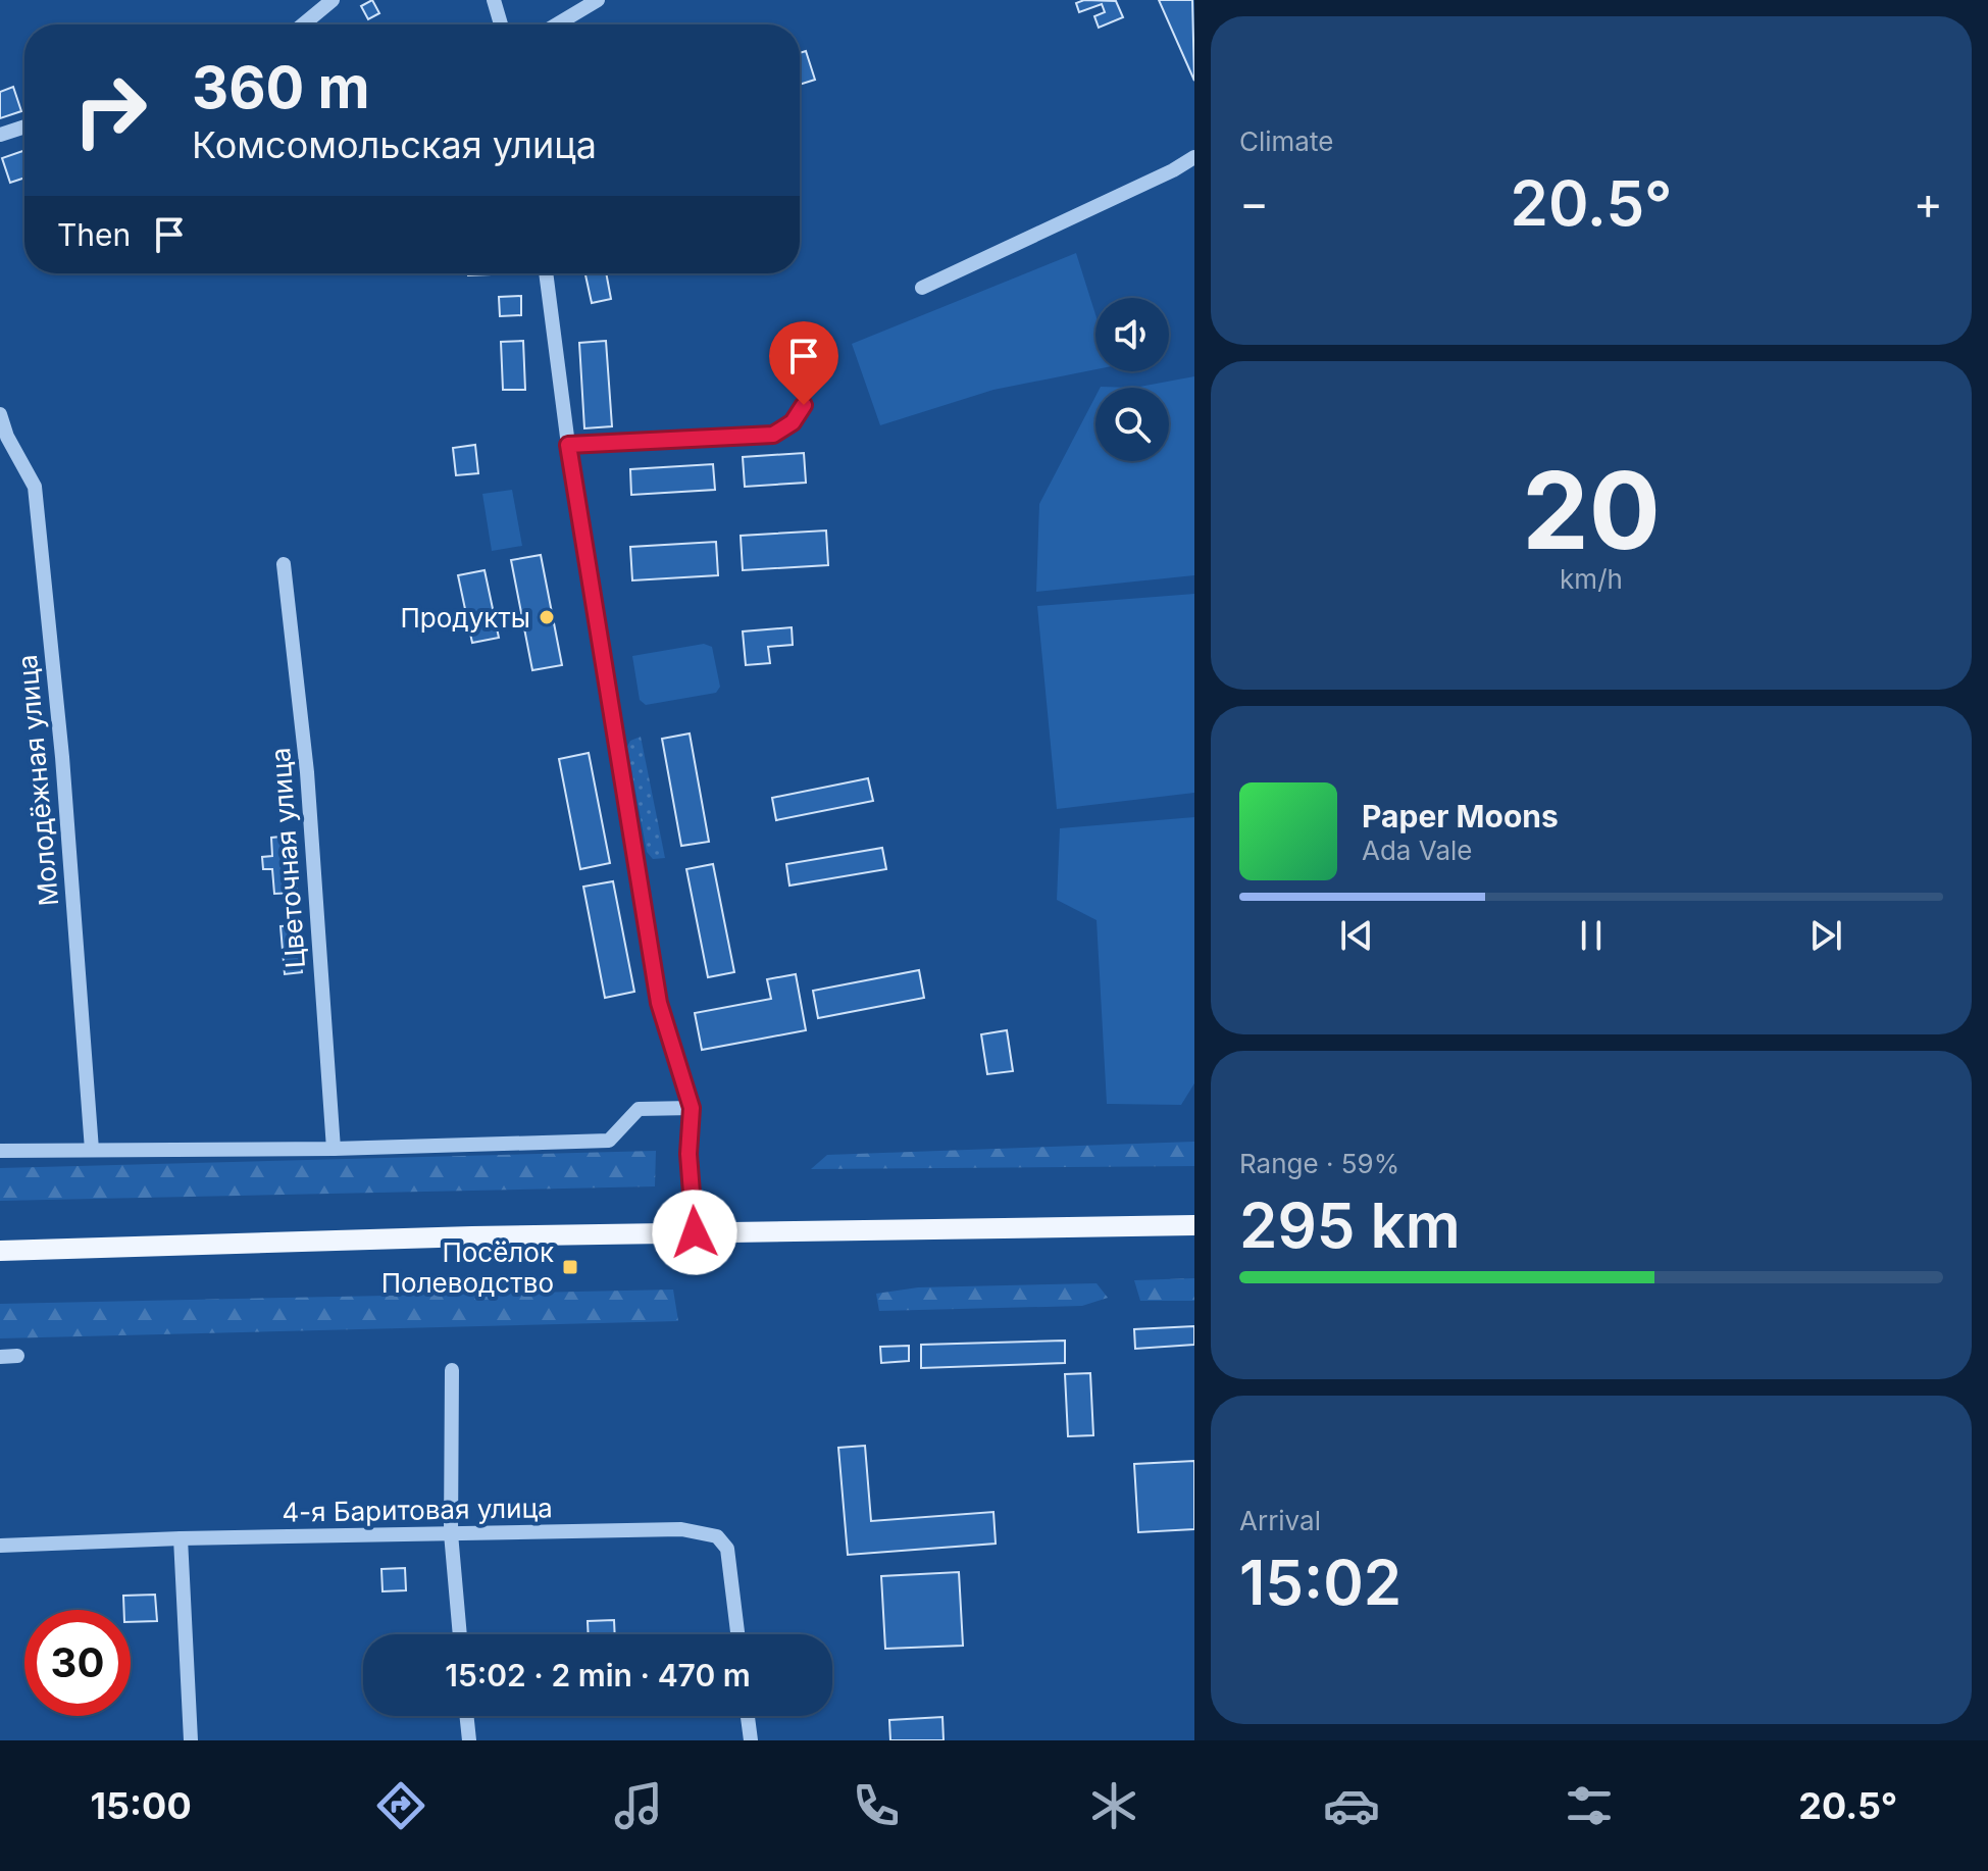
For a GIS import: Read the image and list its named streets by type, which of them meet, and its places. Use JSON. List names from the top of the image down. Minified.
{"streets":{"street":["Молодёжная улица","Цветочная улица","4-я Баритовая улица"]},"places":{"other":["Продукты"],"transit":["Посёлок Полеводство"]},"page":{"tile":["Climate",["20","km/h"],["Range · 59%","295 km"],["Arrival","15:02"]],"turn":["360 m","Комсомольская улица"],"heat":["−","20.5°","+"],"then":"Then","song":["Paper Moons","Ada Vale"],"limit":"30","trip":"15:02 · 2 min · 470 m","tabs":["15:00","20.5°"]}}
